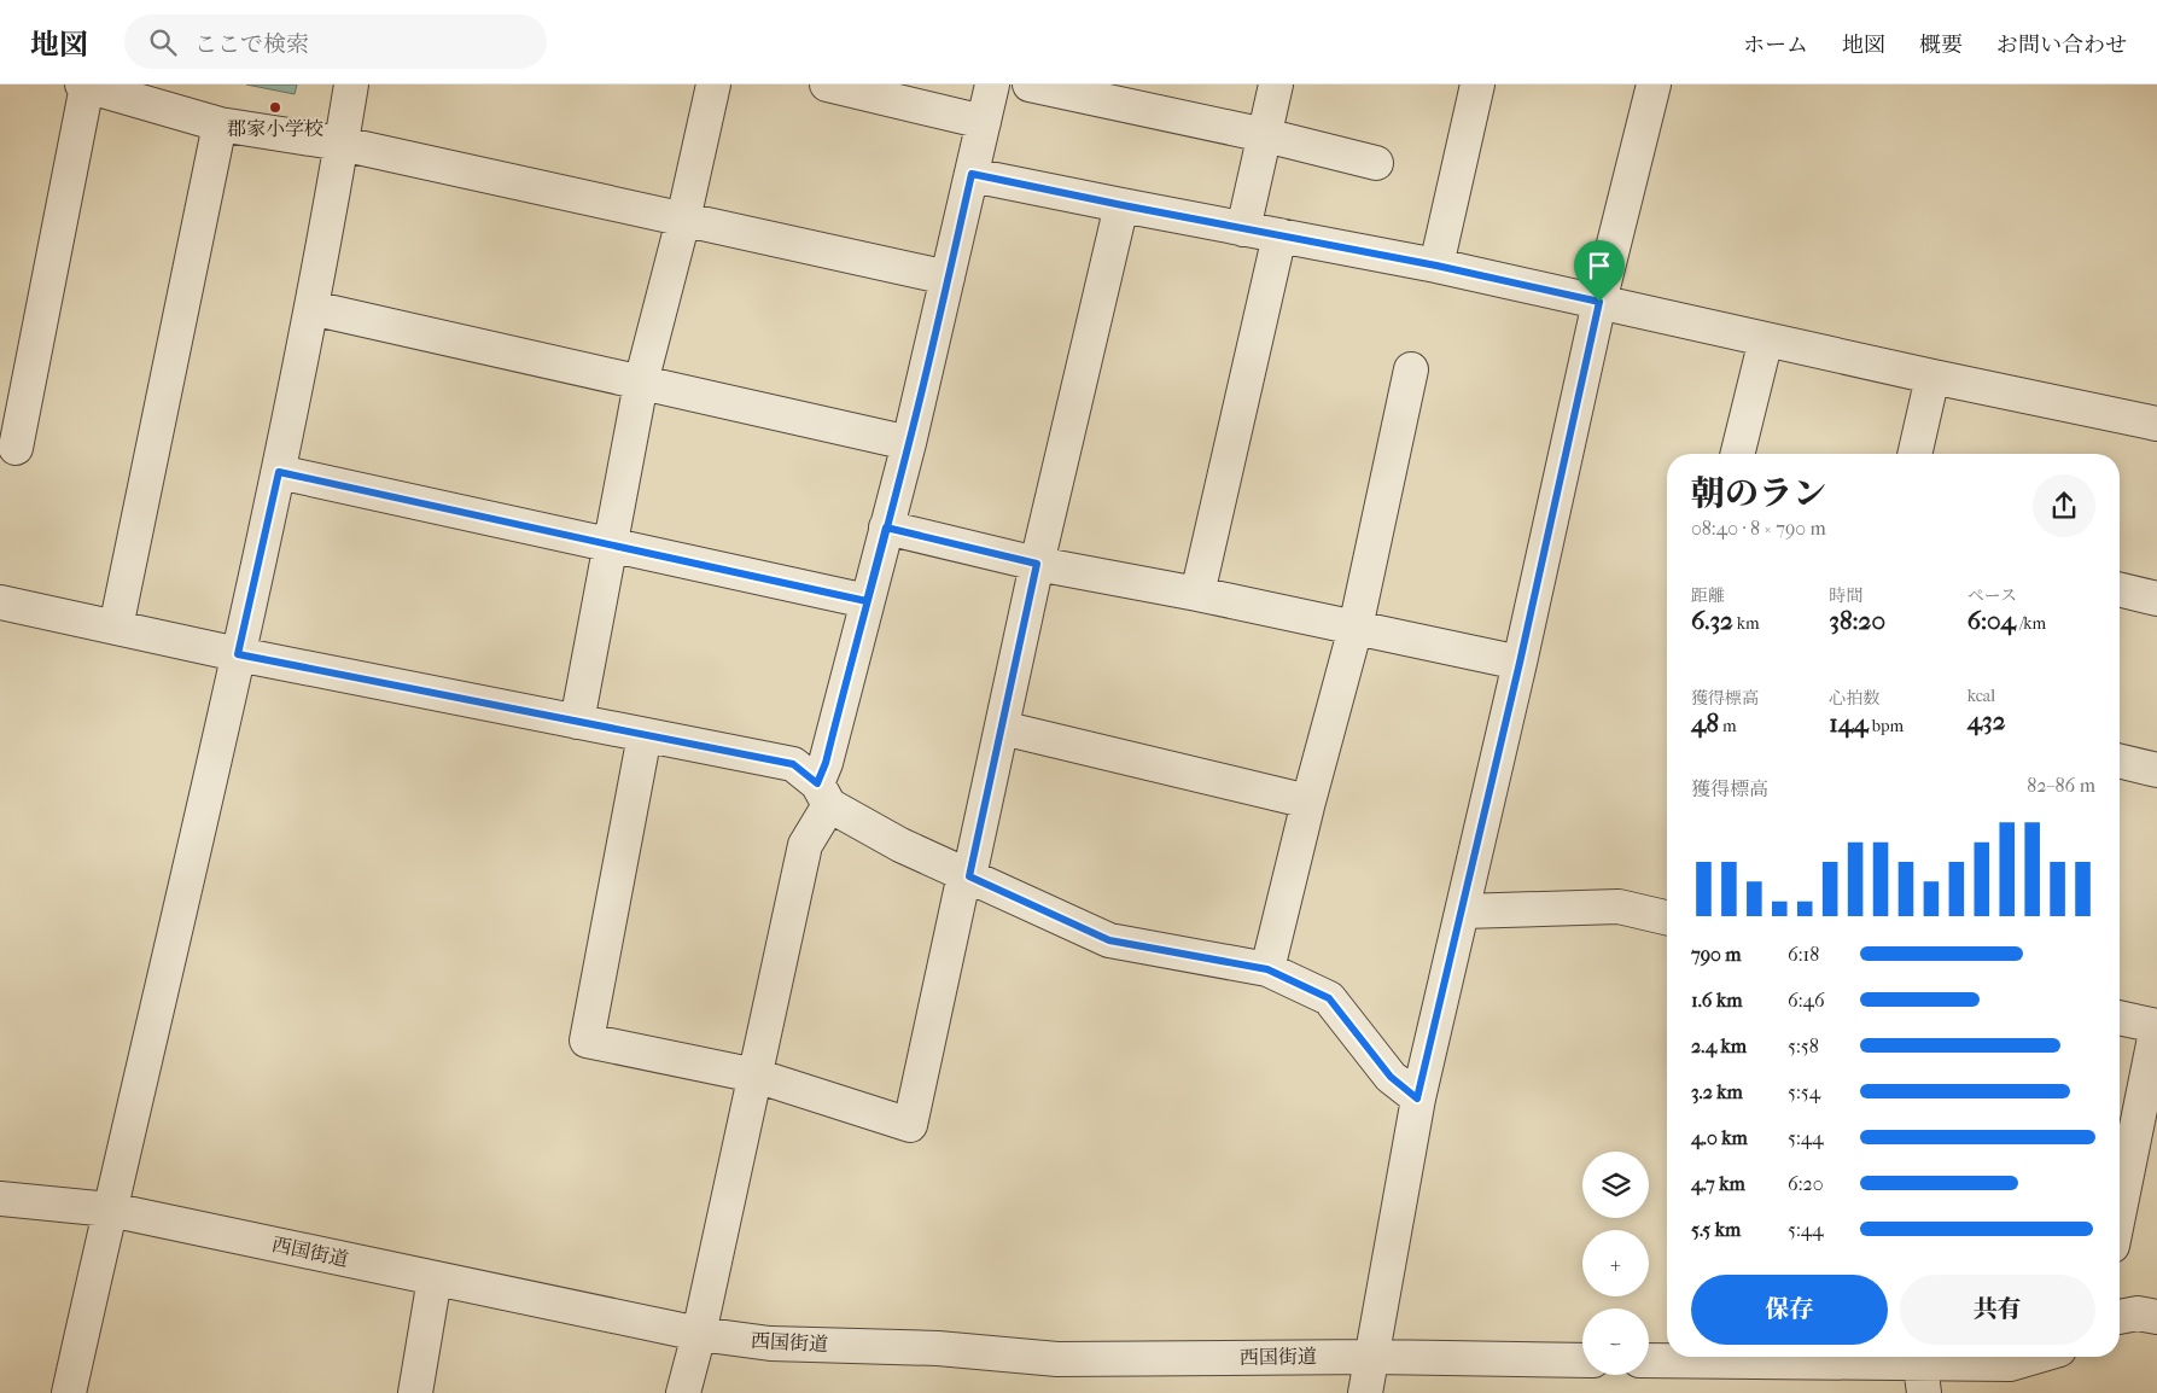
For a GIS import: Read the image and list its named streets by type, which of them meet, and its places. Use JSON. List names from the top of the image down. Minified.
{"streets":{"street":["西国街道"]},"places":["郡家小学校"],"page":{"header":"地図","search":"ここで検索","nav":["ホーム","地図","概要","お問い合わせ"],"heading":["朝のラン","08:40 · 8 × 790 m"],"stats":[["距離","6.32 km"],["時間","38:20"],["ペース","6:04 /km"],["獲得標高","48 m"],["心拍数","144 bpm"],["kcal","432"]],"chart":["獲得標高","82–86 m"],"list":[{"name":"790 m","note":"6:18"},{"name":"1.6 km","note":"6:46"},{"name":"2.4 km","note":"5:58"},{"name":"3.2 km","note":"5:54"},{"name":"4.0 km","note":"5:44"},{"name":"4.7 km","note":"6:20"},{"name":"5.5 km","note":"5:44"}],"map_buttons":["+","−"],"buttons":["保存","共有"]}}
